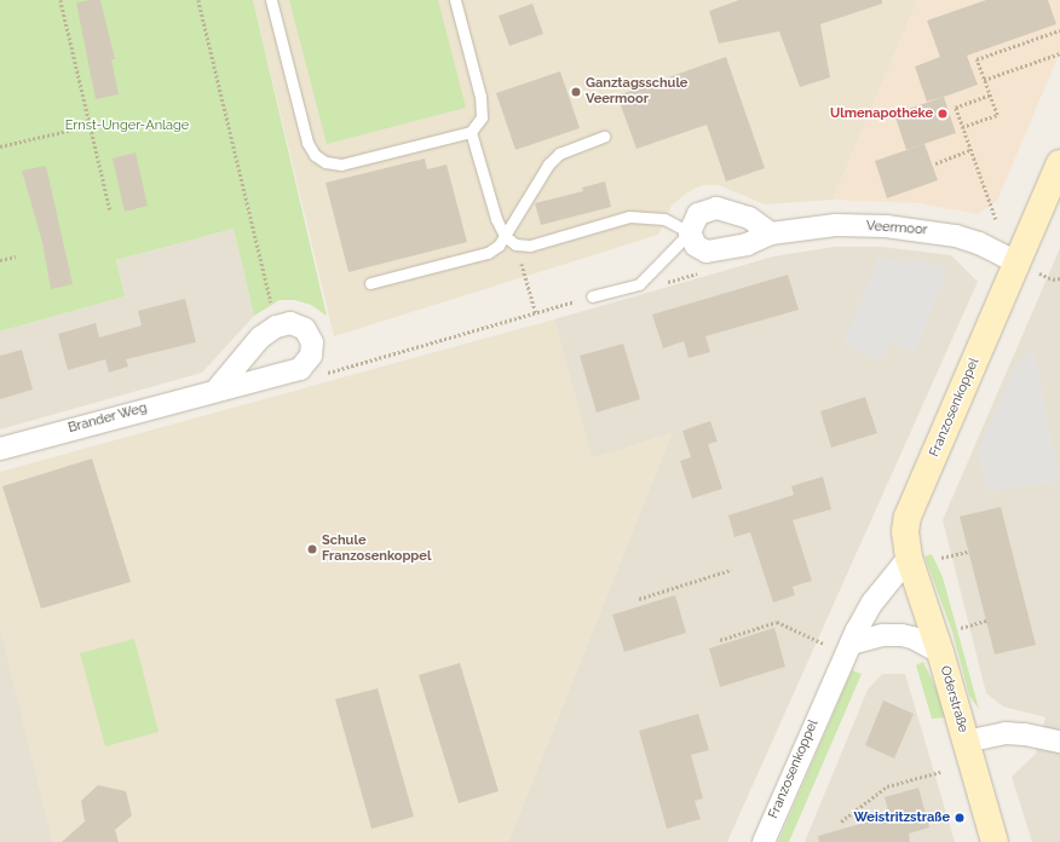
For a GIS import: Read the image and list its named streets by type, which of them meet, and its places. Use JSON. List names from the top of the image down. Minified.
{"streets":{"street":["Veermoor","Franzosenkoppel","Brander Weg","Oderstraße"]},"crossings":[["Veermoor","Franzosenkoppel"],["Franzosenkoppel","Oderstraße"]],"parks":["Ernst-Unger-Anlage"],"places":["Ganztagsschule Veermoor","Ulmenapotheke","Schule Franzosenkoppel","Weistritzstraße"]}
